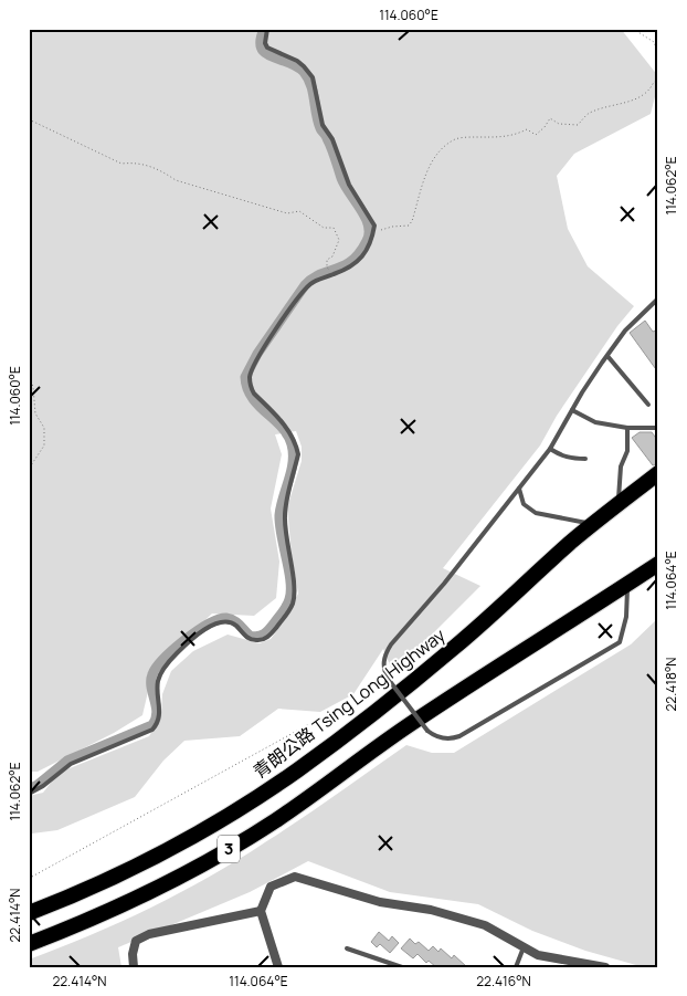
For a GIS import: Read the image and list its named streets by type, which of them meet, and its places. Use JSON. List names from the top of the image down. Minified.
{"streets":{"highway":["青朗公路 Tsing Long Highway","3"]},"coordinates":["114.060°E","114.062°E","114.064°E","22.418°N","22.414°N","22.416°N"]}
